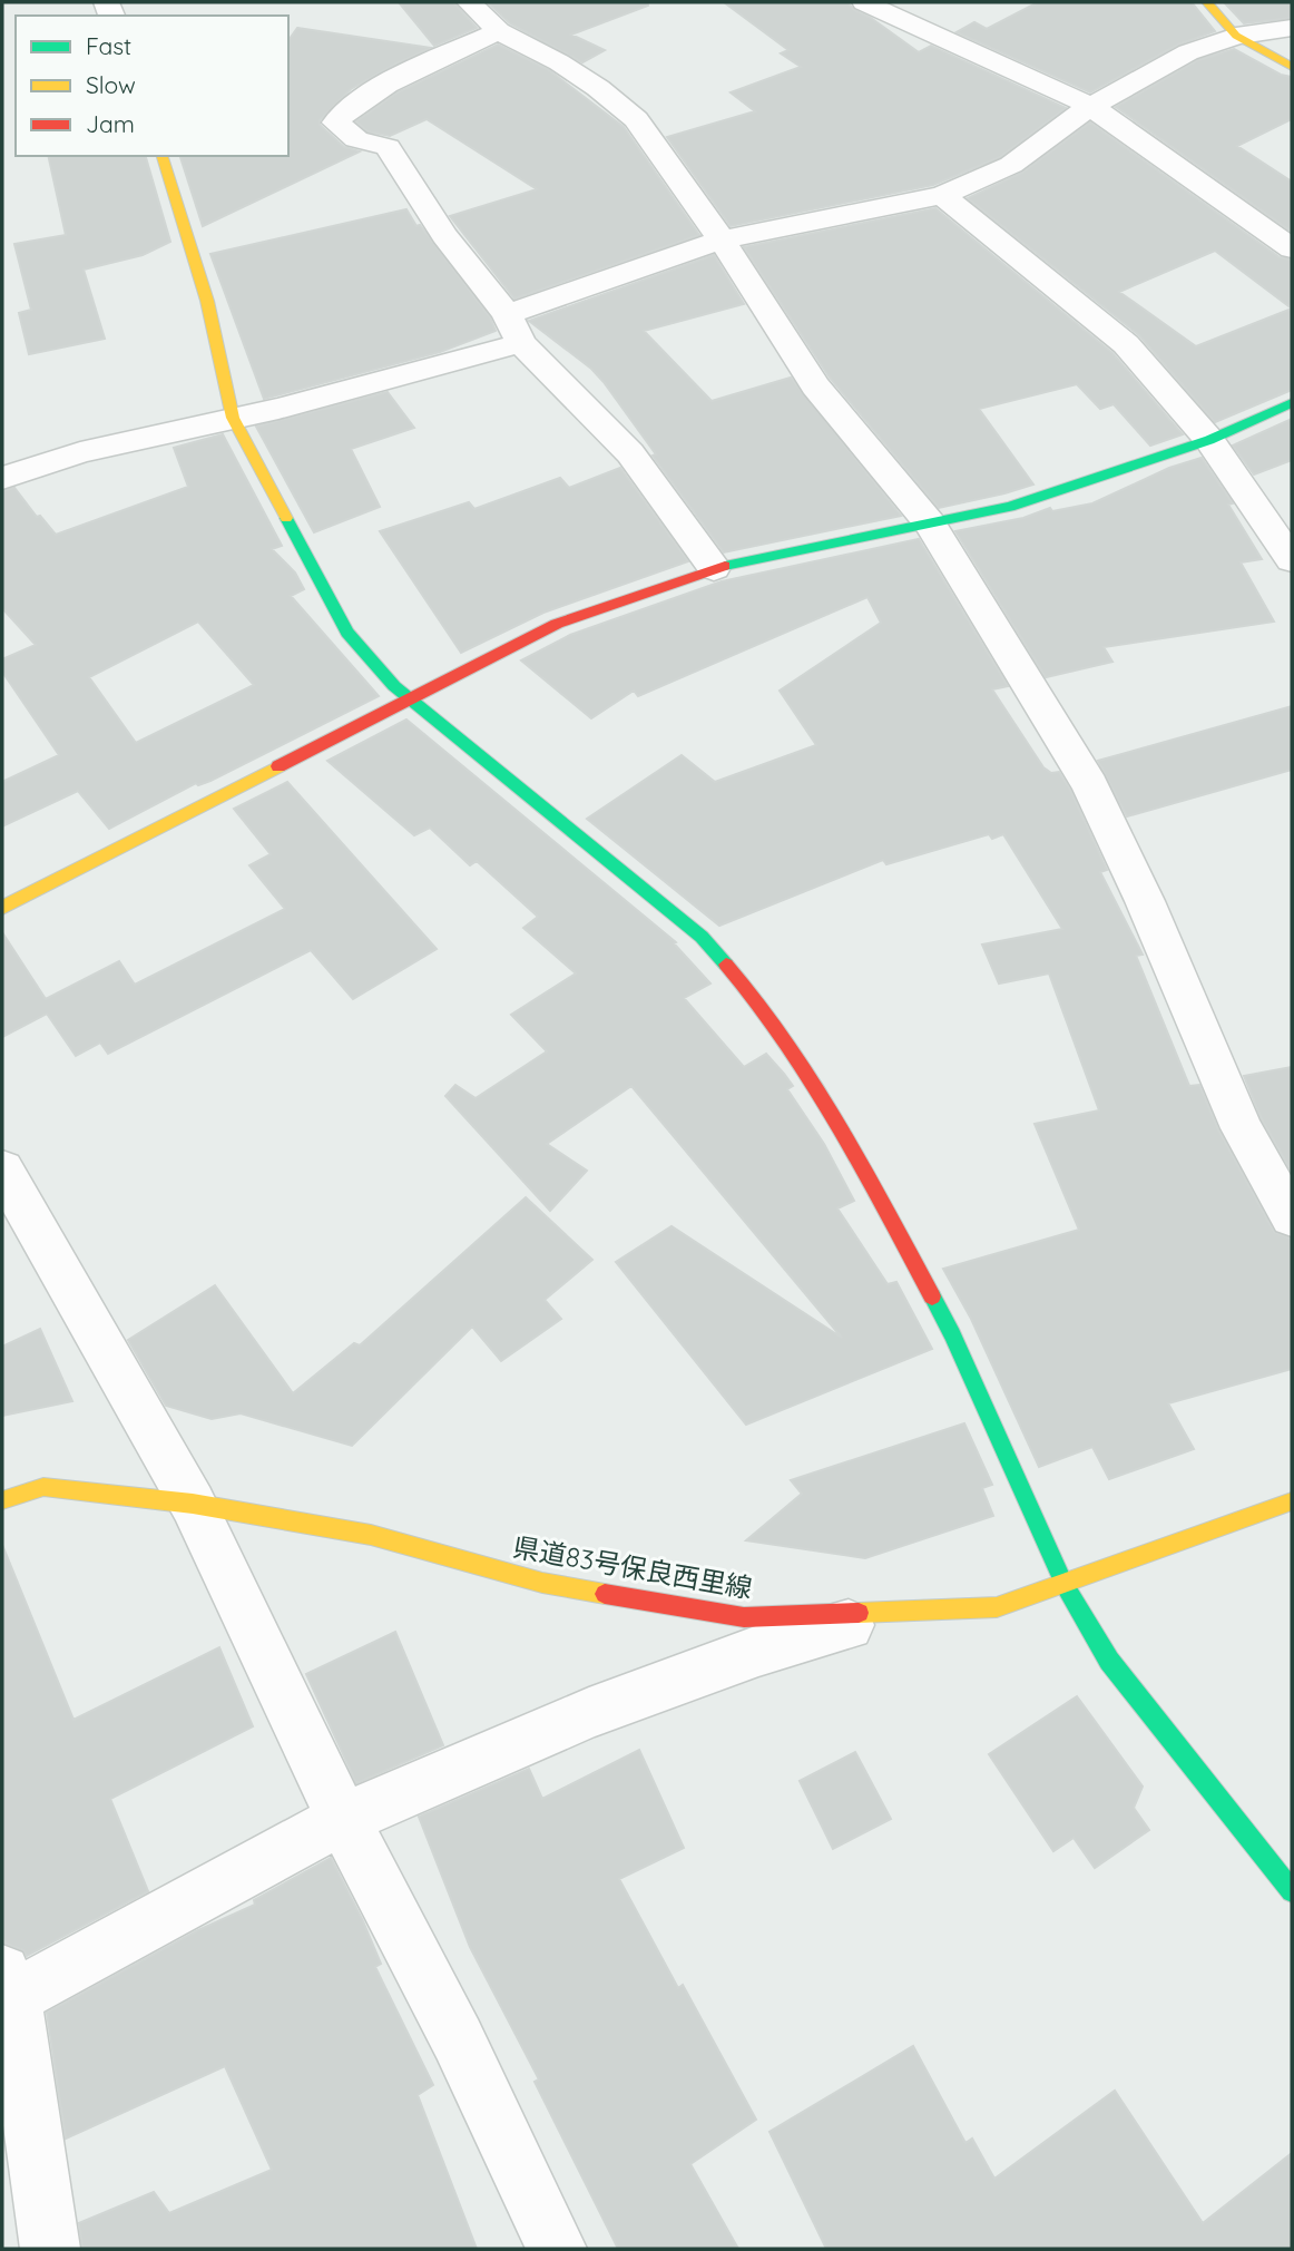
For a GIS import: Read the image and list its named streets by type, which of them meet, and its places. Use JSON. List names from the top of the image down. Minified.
{"streets":{"street":["県道83号保良西里線"]},"legend":["Fast","Slow","Jam"]}
